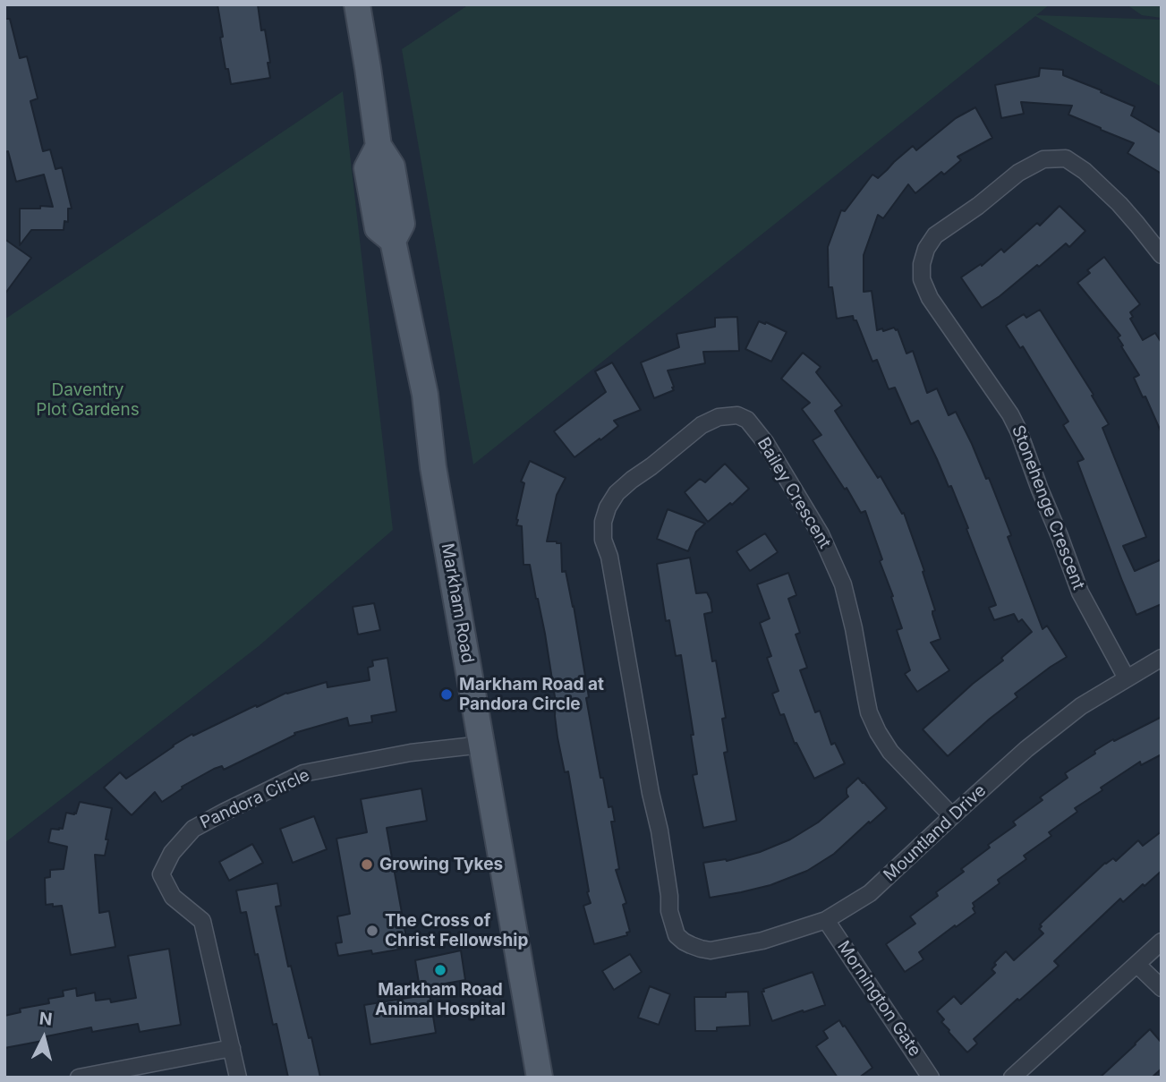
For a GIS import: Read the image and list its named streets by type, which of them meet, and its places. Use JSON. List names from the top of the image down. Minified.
{"streets":{"main road":["Markham Road"],"street":["Bailey Crescent","Stonehenge Crescent","Pandora Circle","Mountland Drive","Mornington Gate"]},"crossings":[["Bailey Crescent","Mountland Drive"],["Stonehenge Crescent","Mountland Drive"],["Markham Road","Pandora Circle"],["Mountland Drive","Mornington Gate"]],"parks":["Daventry Plot Gardens"],"places":["Markham Road at Pandora Circle","Growing Tykes","The Cross of Christ Fellowship","Markham Road Animal Hospital"],"north":"top"}
